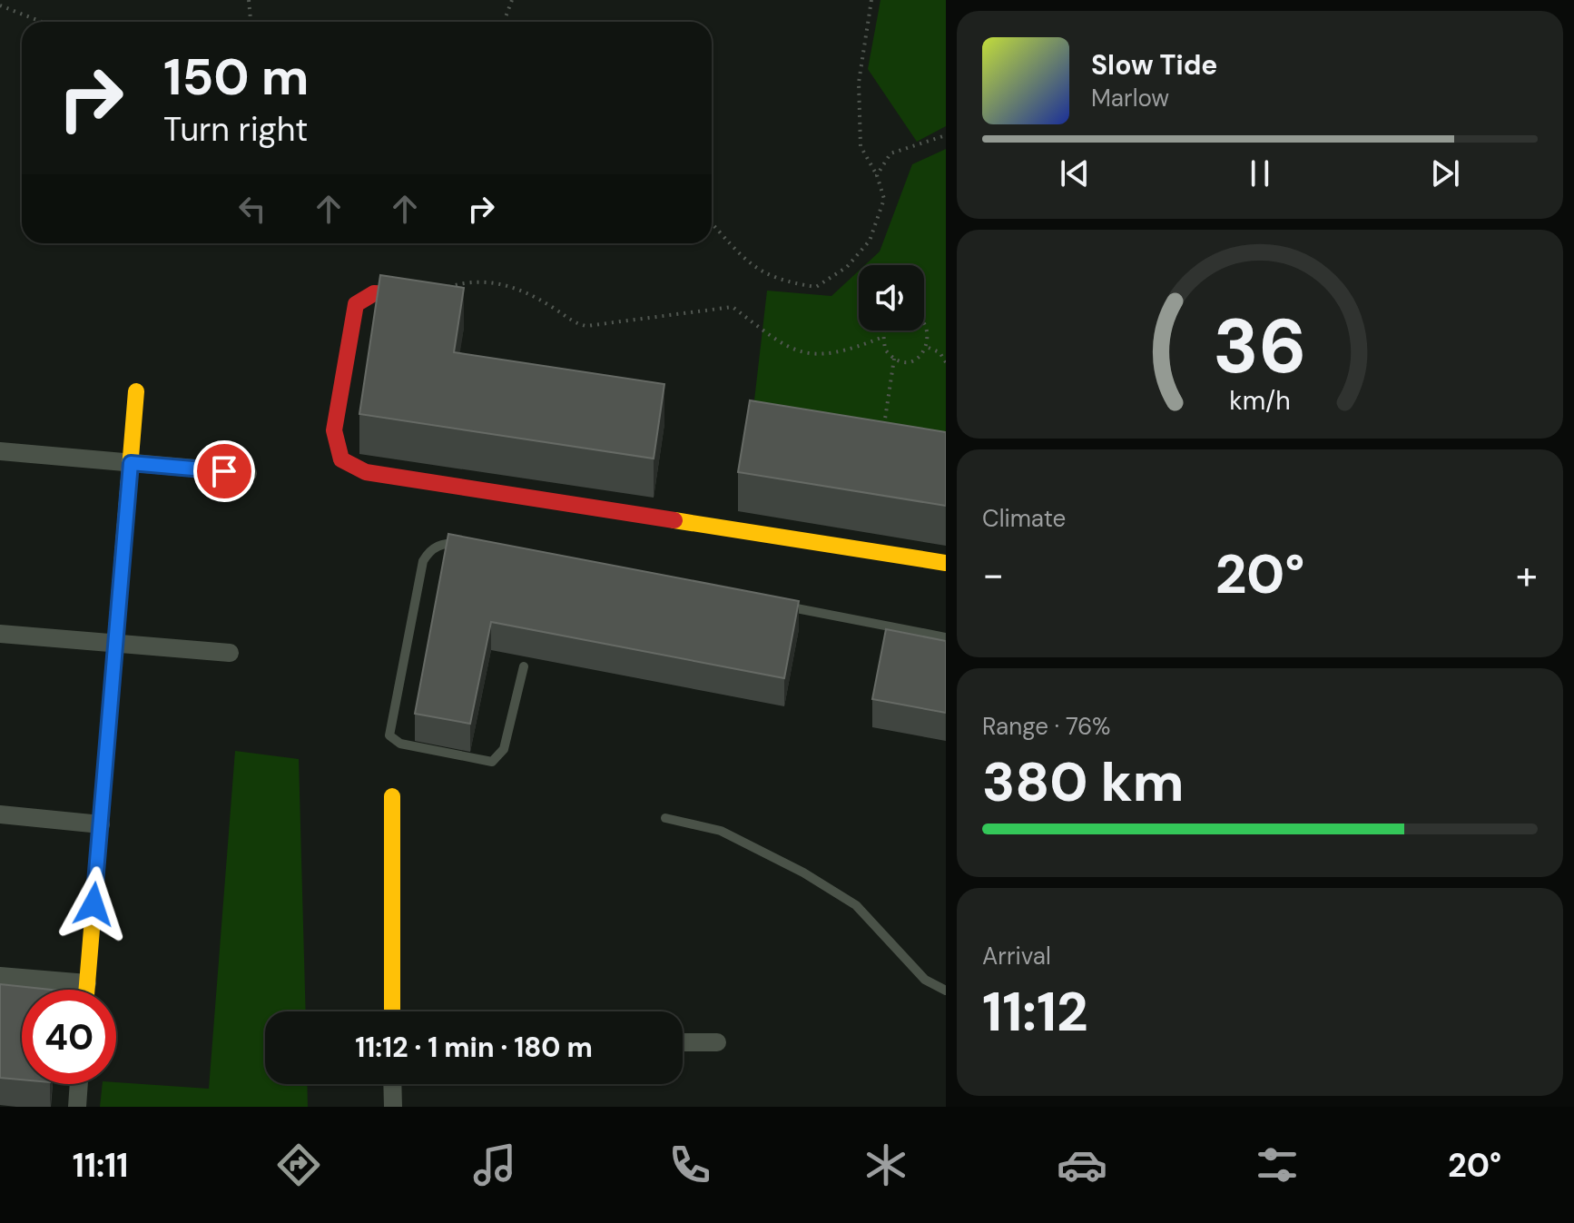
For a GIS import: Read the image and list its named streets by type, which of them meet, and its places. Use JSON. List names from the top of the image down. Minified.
{"page":{"turn":["150 m","Turn right"],"song":["Slow Tide","Marlow"],"tile":["Climate",["Range · 76%","380 km"],["Arrival","11:12"]],"heat":["−","20°","+"],"limit":"40","trip":"11:12 · 1 min · 180 m","tabs":["11:11","20°"],"gauge":["36","km/h"]}}
